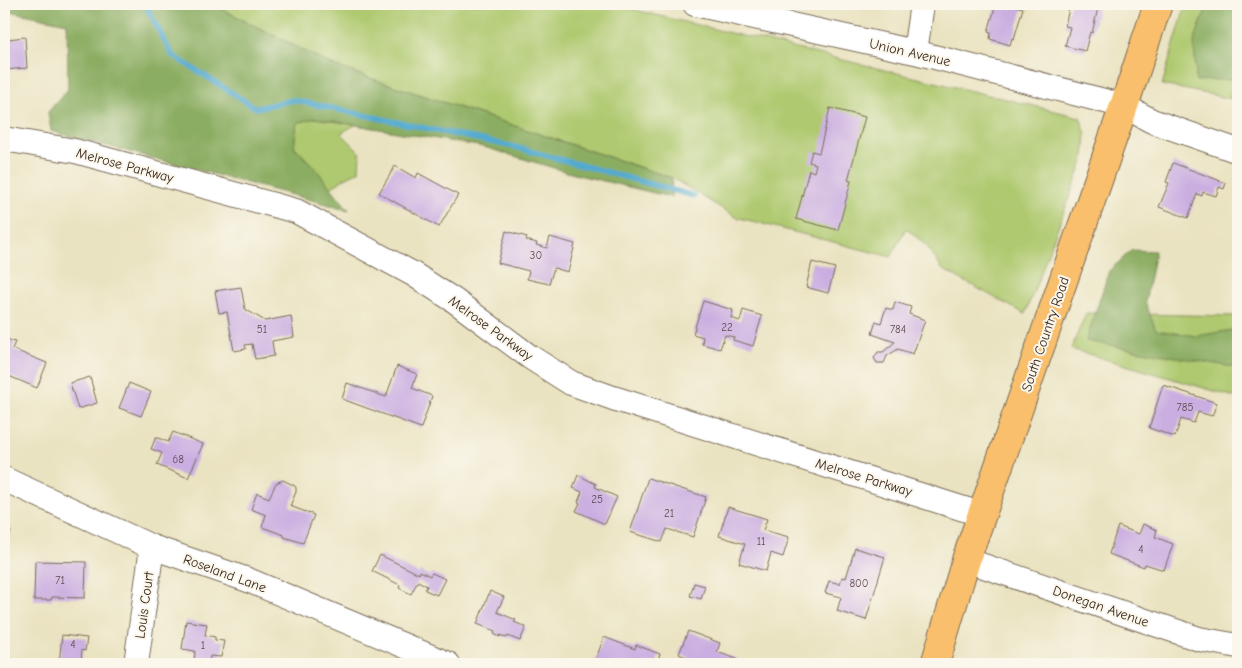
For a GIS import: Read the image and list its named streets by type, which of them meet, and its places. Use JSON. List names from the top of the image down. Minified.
{"streets":{"main road":["South Country Road"],"street":["Union Avenue","Melrose Parkway","Roseland Lane","Louis Court","Donegan Avenue"]},"crossings":[["Union Avenue","South Country Road"],["Melrose Parkway","South Country Road"],["South Country Road","Donegan Avenue"],["Roseland Lane","Louis Court"]],"house_numbers":["30","22","51","784","785","68","25","21","11","4","71","800","4","1"]}
